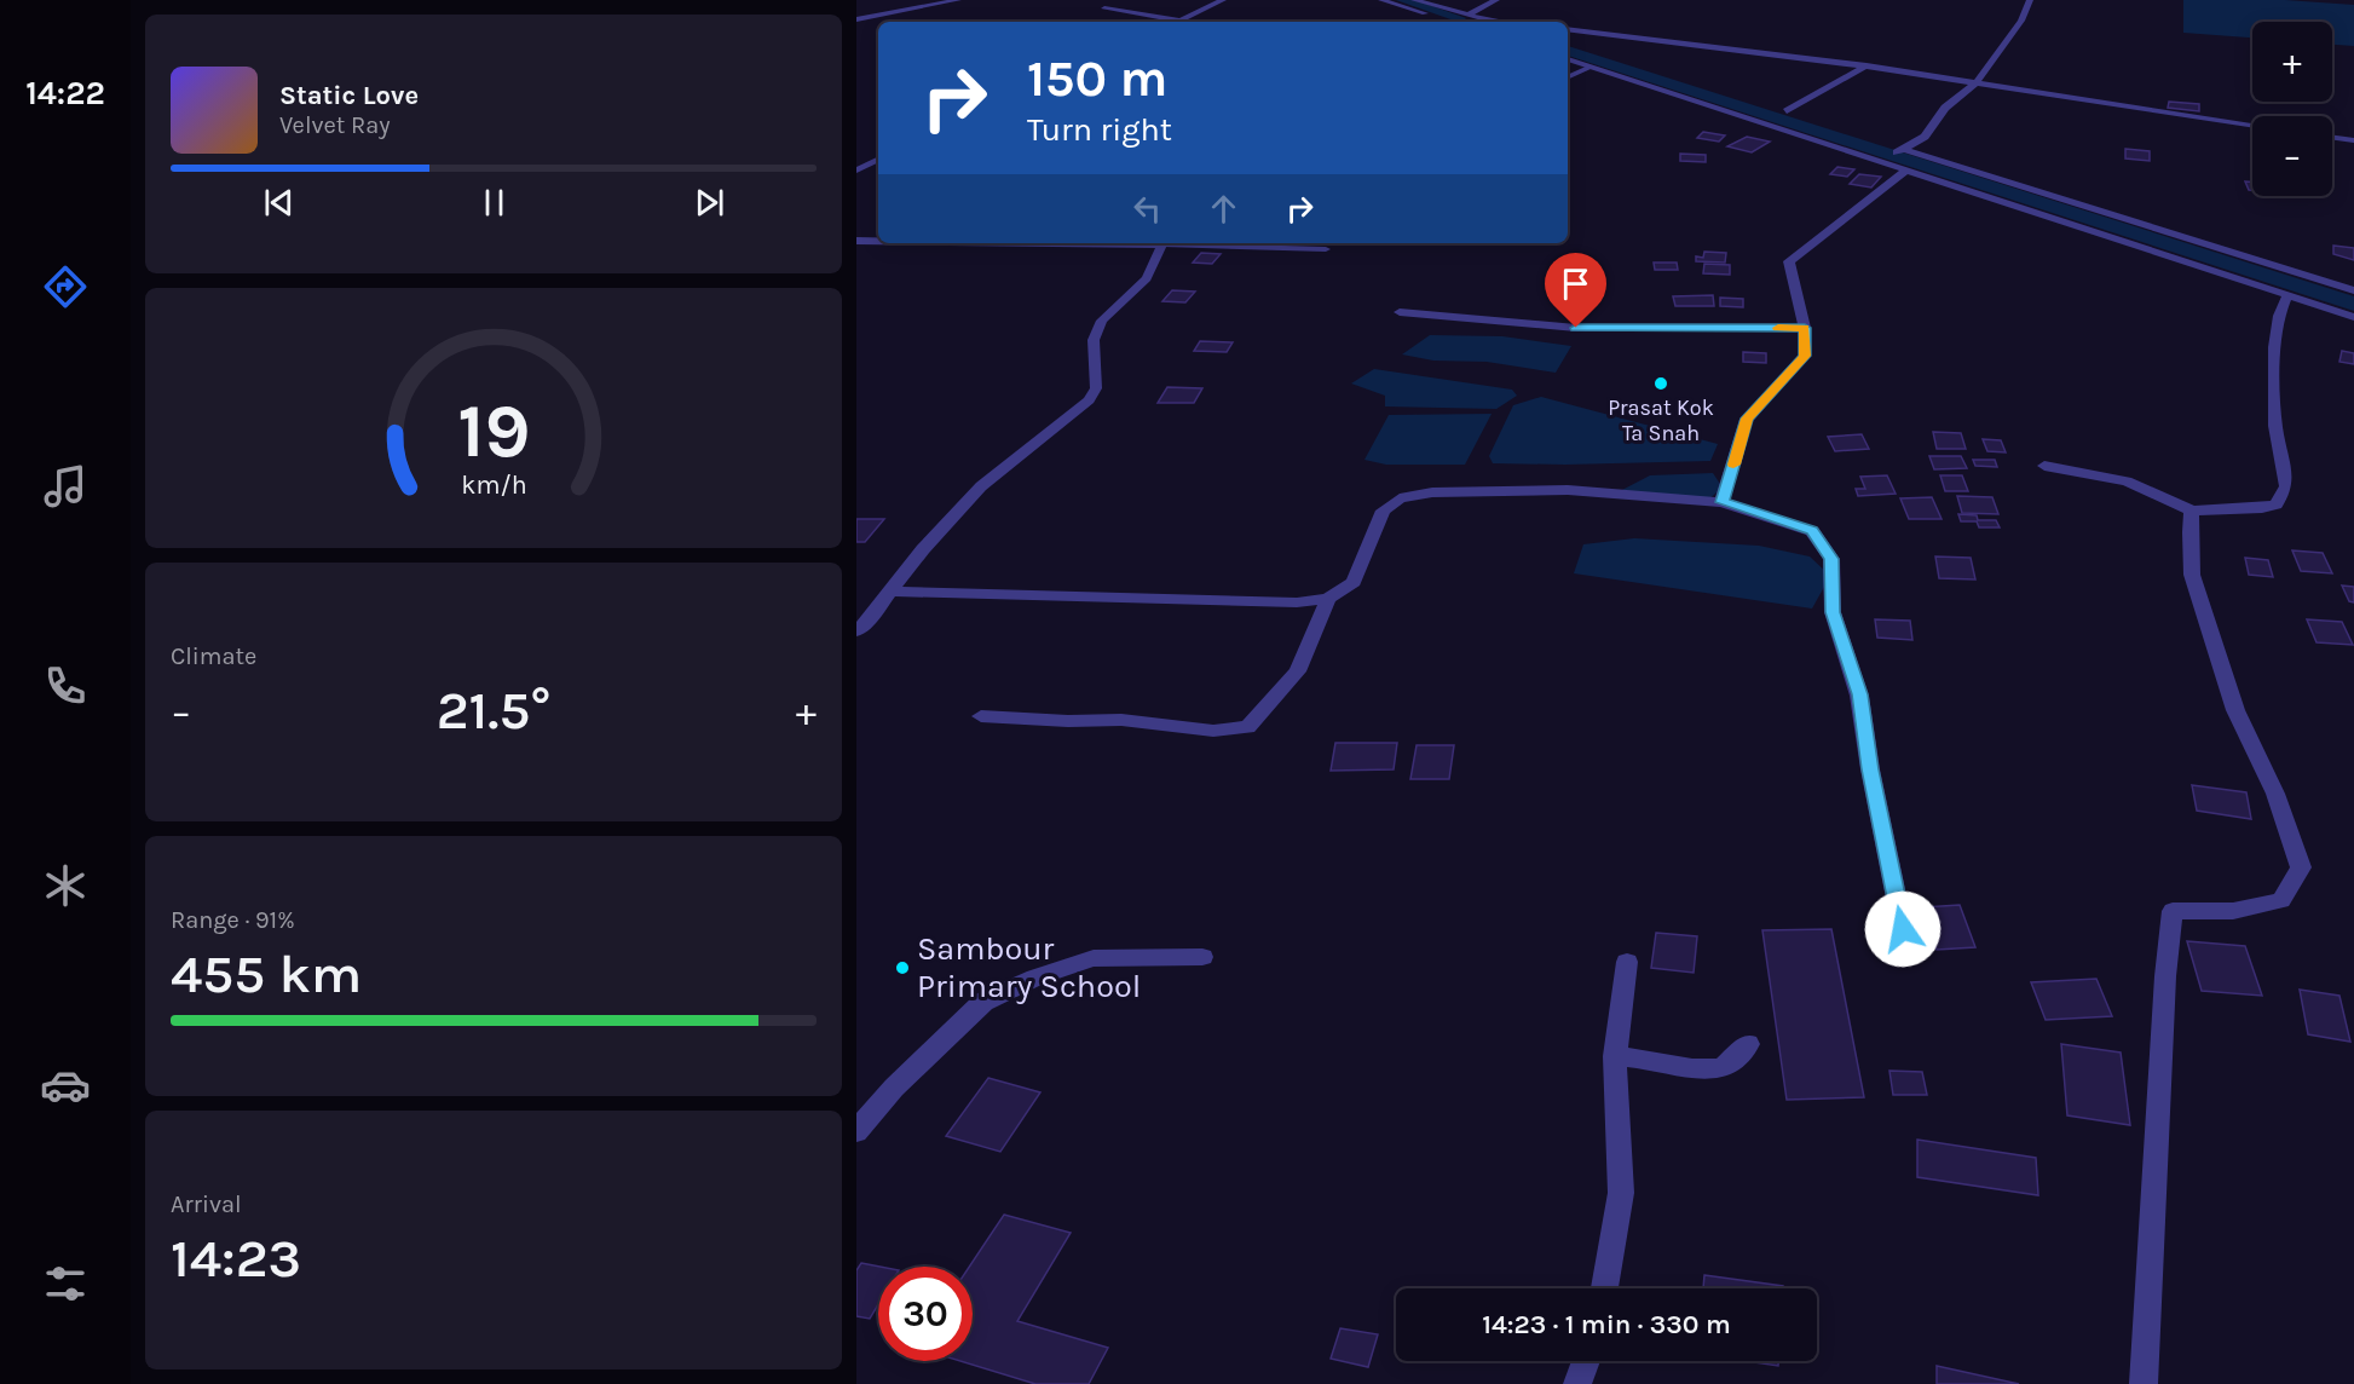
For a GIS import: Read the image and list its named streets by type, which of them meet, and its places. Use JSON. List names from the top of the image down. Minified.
{"places":["Prasat Kok Ta Snah","Sambour Primary School"],"page":{"tabs":"14:22","map_buttons":["+","−"],"turn":["150 m","Turn right"],"song":["Static Love","Velvet Ray"],"tile":["Climate",["Range · 91%","455 km"],["Arrival","14:23"]],"heat":["−","21.5°","+"],"limit":"30","trip":"14:23 · 1 min · 330 m","gauge":["19","km/h"]}}
